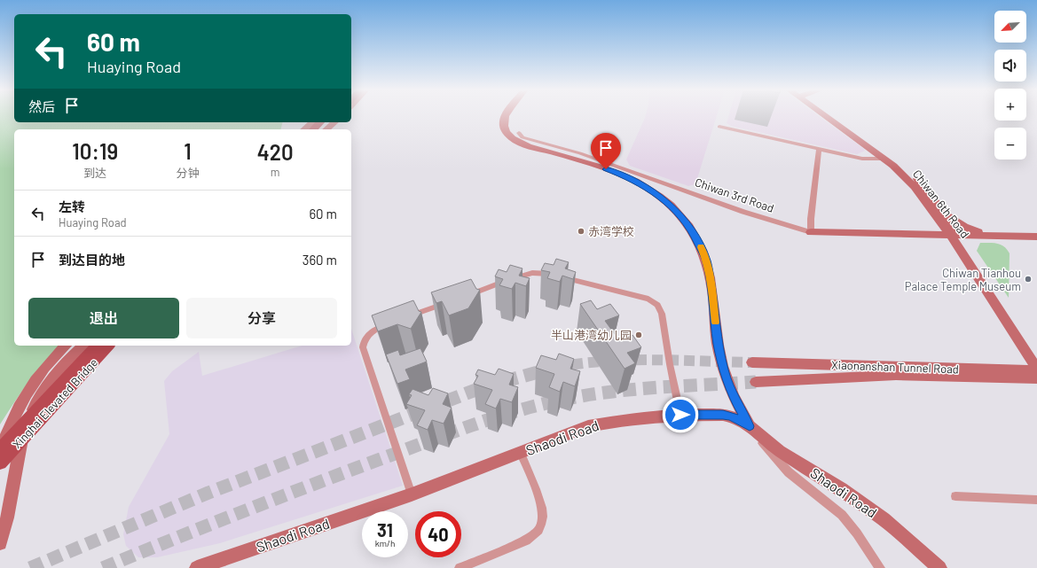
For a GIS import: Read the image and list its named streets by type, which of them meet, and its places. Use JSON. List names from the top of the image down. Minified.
{"streets":{"main road":["Xinghai Elevated Bridge"],"street":["Chiwan 3rd Road","Chiwan 6th Road","Xiaonanshan Tunnel Road","Shaodi Road"]},"crossings":[["Chiwan 3rd Road","Chiwan 6th Road"],["Chiwan 6th Road","Xiaonanshan Tunnel Road"]],"places":["赤湾学校","Chiwan Tianhou Palace Temple Museum","半山港湾幼儿园"],"north":"bottom left","page":{"map_buttons":["+","−"],"turn":["60 m","Huaying Road"],"then":"然后","eta":["10:19","到达","1","分钟","420","m"],"list":[{"name":"左转","note":"Huaying Road","value":"60 m"},{"name":"到达目的地","value":"360 m"}],"buttons":["退出","分享"],"speed":"31 km/h","limit":"40"}}
